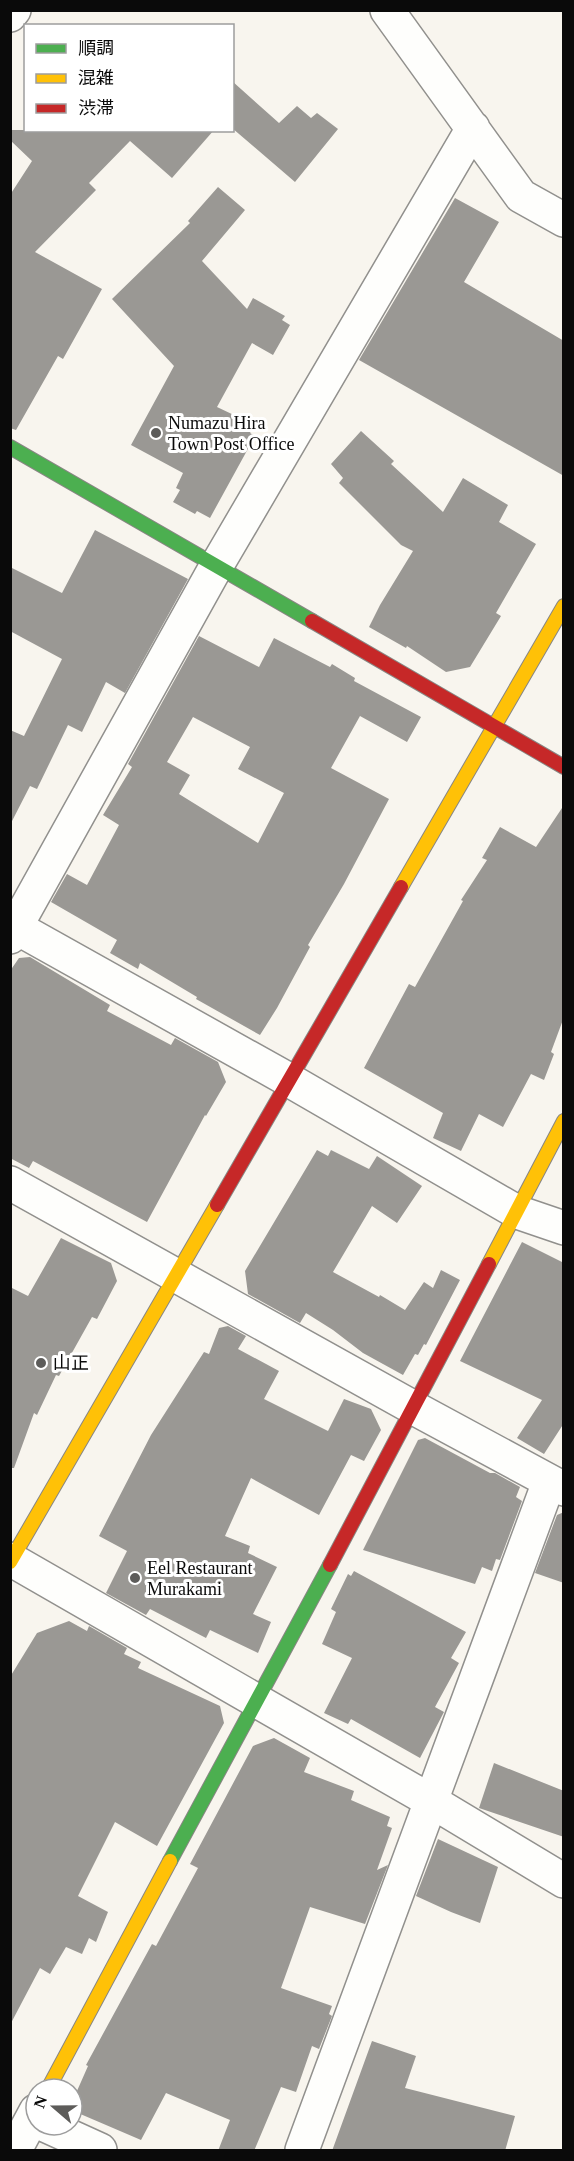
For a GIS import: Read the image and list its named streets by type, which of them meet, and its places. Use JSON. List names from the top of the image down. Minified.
{"places":["Numazu Hira Town Post Office","山正","Eel Restaurant Murakami"],"legend":["順調","混雑","渋滞"],"north":"left"}
